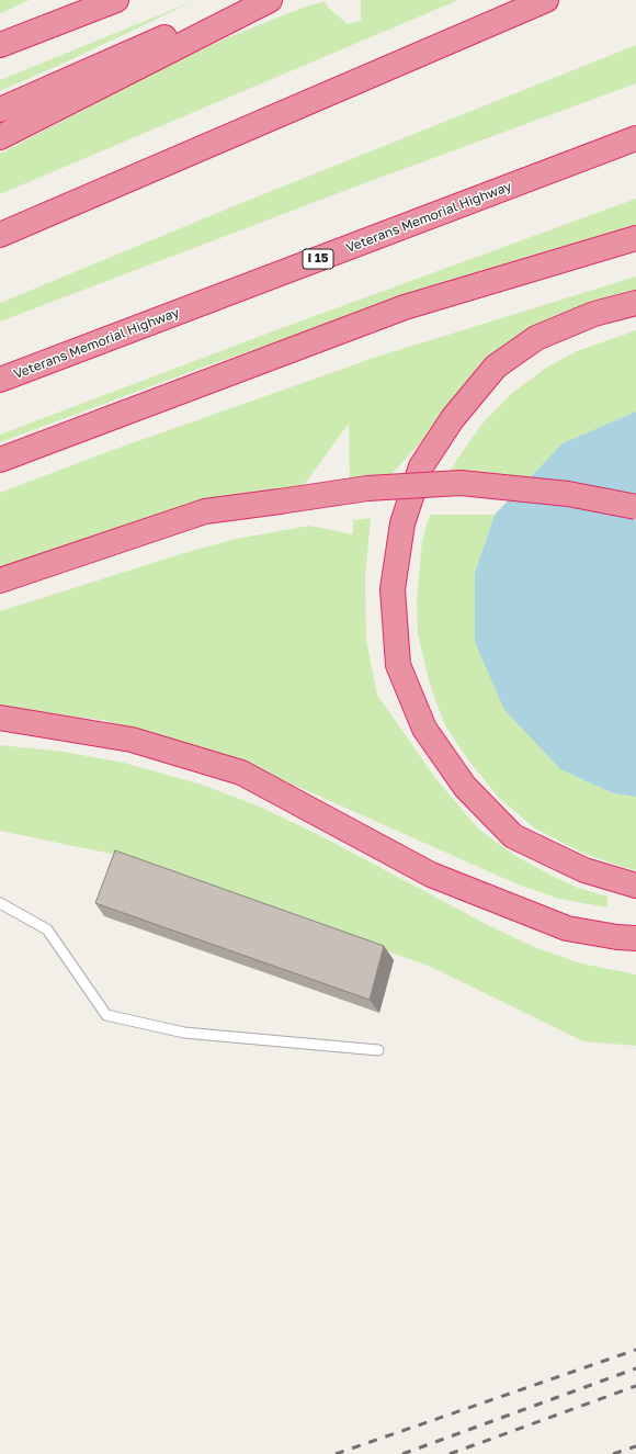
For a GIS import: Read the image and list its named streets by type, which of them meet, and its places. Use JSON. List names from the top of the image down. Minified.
{"streets":{"highway":["Veterans Memorial Highway","I 15"]}}
